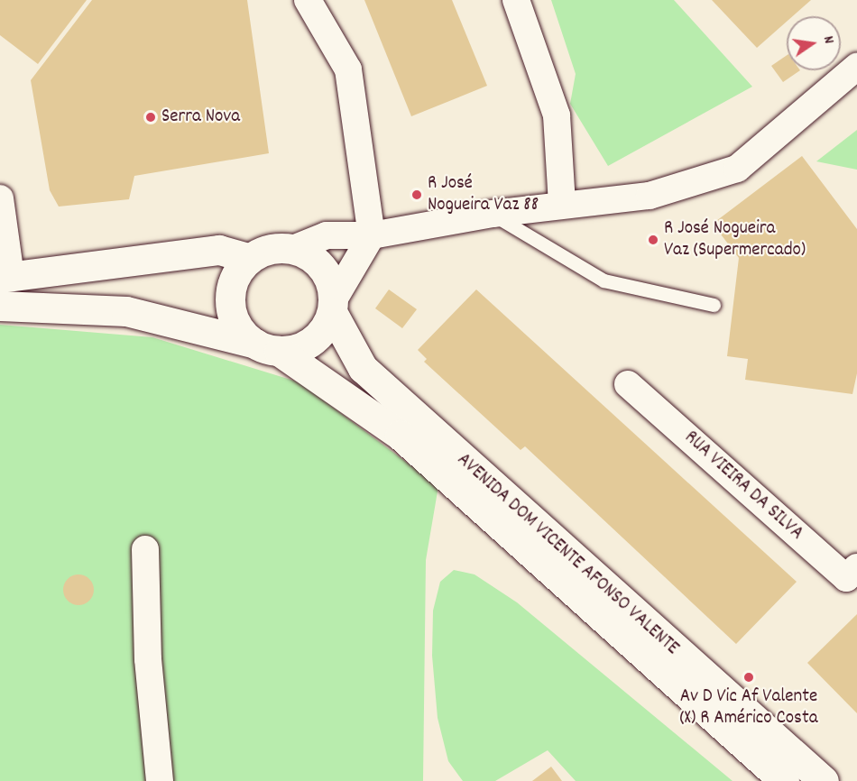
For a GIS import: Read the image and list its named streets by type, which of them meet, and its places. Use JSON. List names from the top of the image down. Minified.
{"streets":{"street":["RUA VIEIRA DA SILVA","AVENIDA DOM VICENTE AFONSO VALENTE"]},"places":["Serra Nova","R José Nogueira Vaz 88","R José Nogueira Vaz (Supermercado)","Av D Vic Af Valente (X) R Américo Costa"],"north":"right"}
